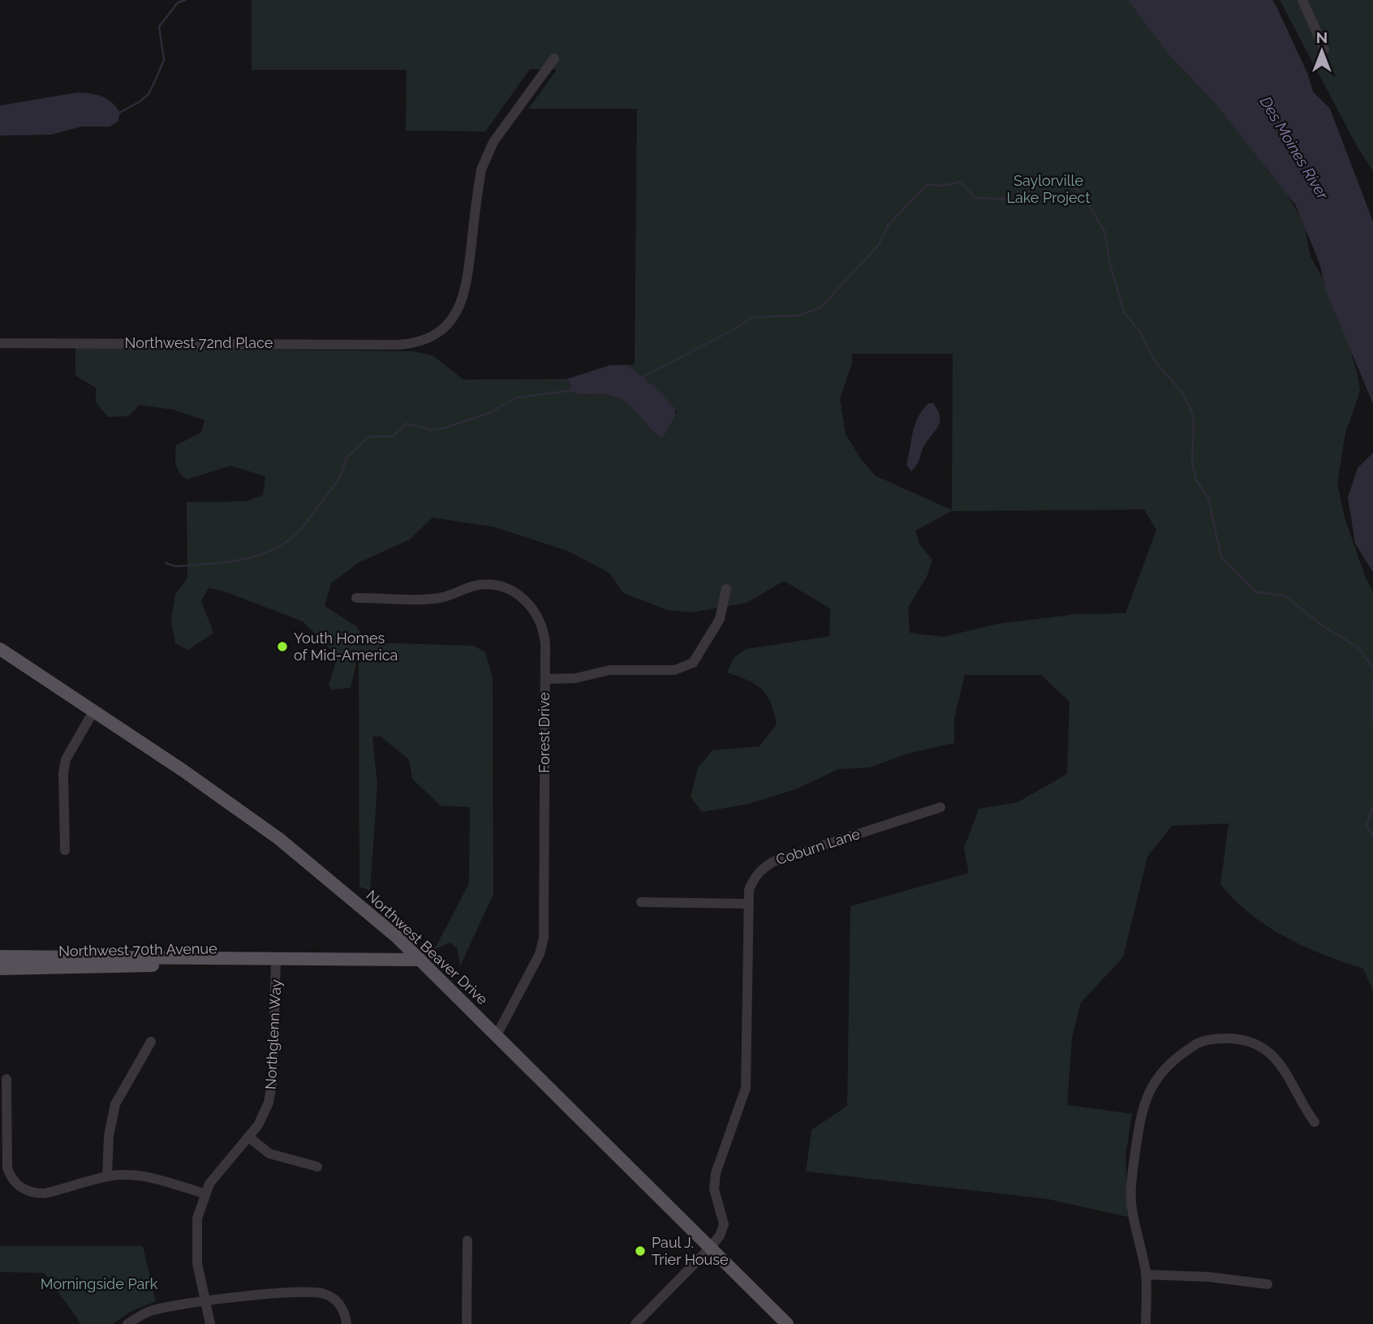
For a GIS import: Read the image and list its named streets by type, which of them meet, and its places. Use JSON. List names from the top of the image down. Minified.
{"streets":{"main road":["Northwest Beaver Drive","Northwest 70th Avenue"],"street":["Northwest 72nd Place","Forest Drive","Coburn Lane","Northglenn Way"]},"crossings":[["Forest Drive","Northwest Beaver Drive"],["Coburn Lane","Northwest Beaver Drive"],["Northwest Beaver Drive","Northwest 70th Avenue"],["Northwest 70th Avenue","Northglenn Way"]],"water":["Des Moines River"],"parks":["Saylorville Lake Project","Morningside Park"],"places":["Youth Homes of Mid-America","Paul J. Trier House"],"north":"top"}
